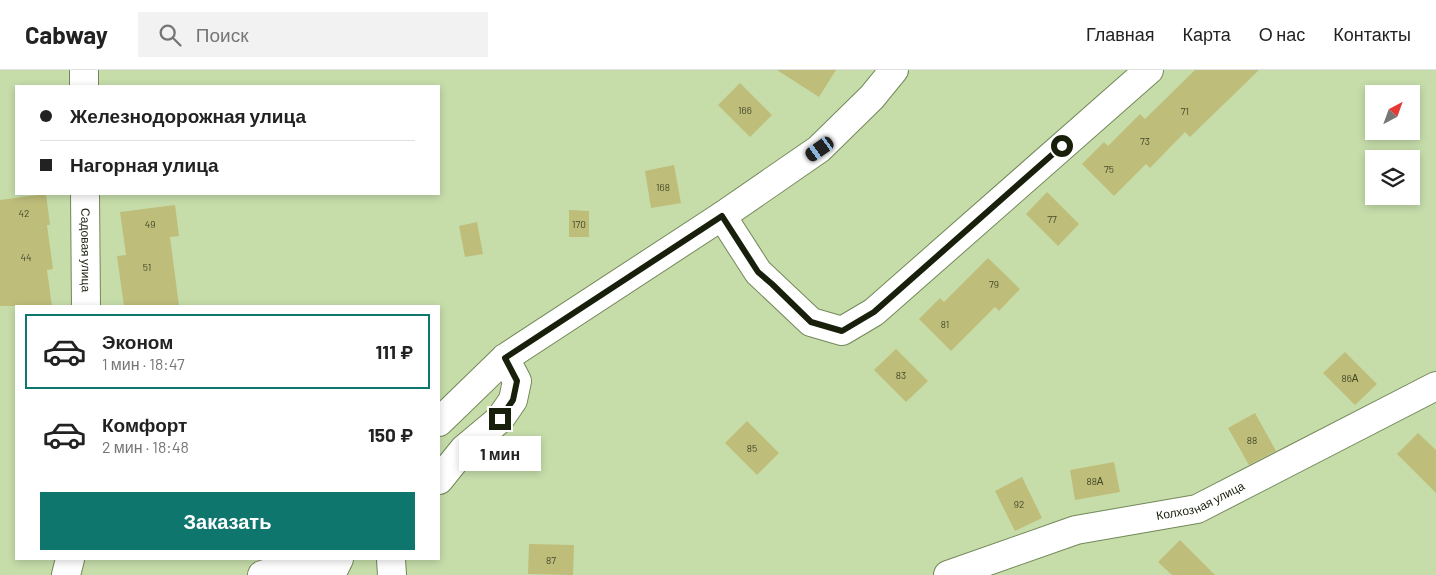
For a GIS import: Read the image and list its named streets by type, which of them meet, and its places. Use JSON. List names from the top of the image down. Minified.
{"streets":{"street":["Садовая улица","Колхозная улица"]},"house_numbers":["166","71","73","75","168","42","77","49","170","44","51","79","81","83","86А","88","85","88А","92","87"],"north":"top right","page":{"header":"Cabway","search":"Поиск","nav":["Главная","Карта","О нас","Контакты"],"banner":["Железнодорожная улица","Нагорная улица"],"list":[{"name":"Эконом","note":"1 мин · 18:47","value":"111 ₽"},{"name":"Комфорт","note":"2 мин · 18:48","value":"150 ₽"}],"bubble":"1 мин","buttons":"Заказать"}}
